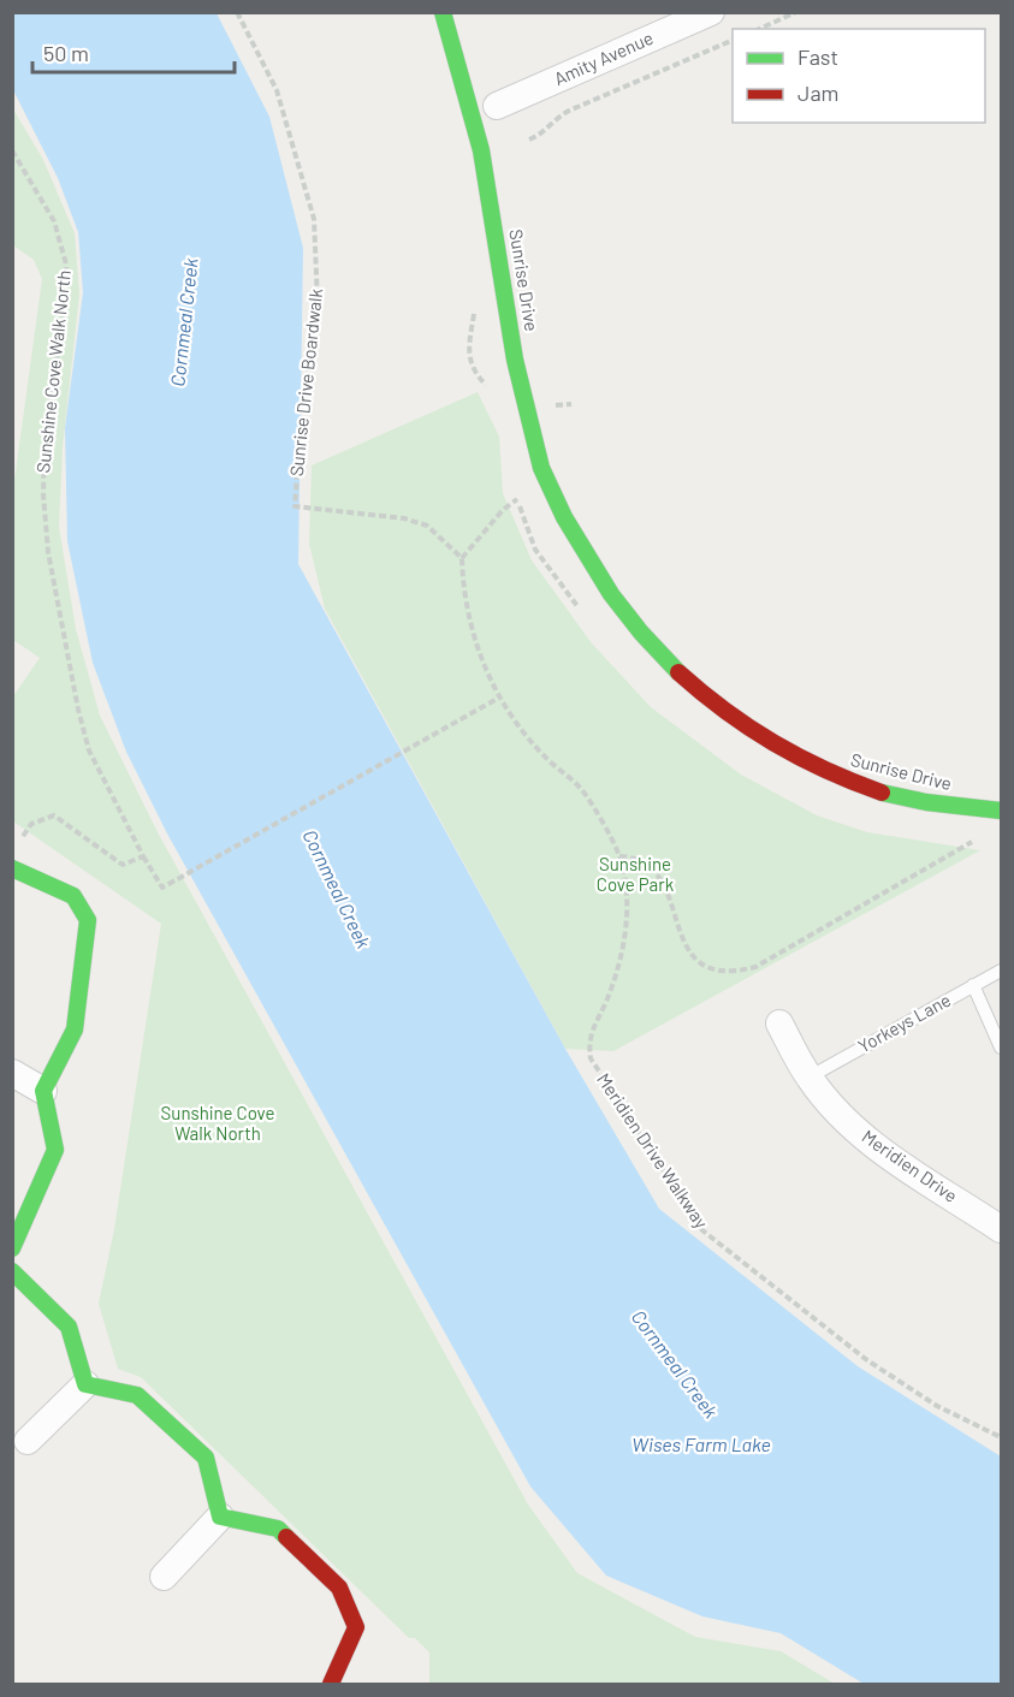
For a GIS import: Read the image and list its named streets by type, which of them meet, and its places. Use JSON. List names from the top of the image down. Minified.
{"streets":{"street":["Amity Avenue","Sunrise Drive","Meridien Drive"],"lane":["Yorkeys Lane"],"path":["Sunshine Cove Walk North","Sunrise Drive Boardwalk","Meridien Drive Walkway"]},"crossings":[["Amity Avenue","Sunrise Drive"],["Sunshine Cove Walk North","Meridien Drive Walkway"],["Sunrise Drive Boardwalk","Meridien Drive Walkway"],["Yorkeys Lane","Meridien Drive"]],"water":["Cornmeal Creek","Wises Farm Lake"],"parks":["Sunshine Cove Park","Sunshine Cove Walk North"],"legend":["Fast","Jam"],"scale_bar":"50 m"}
